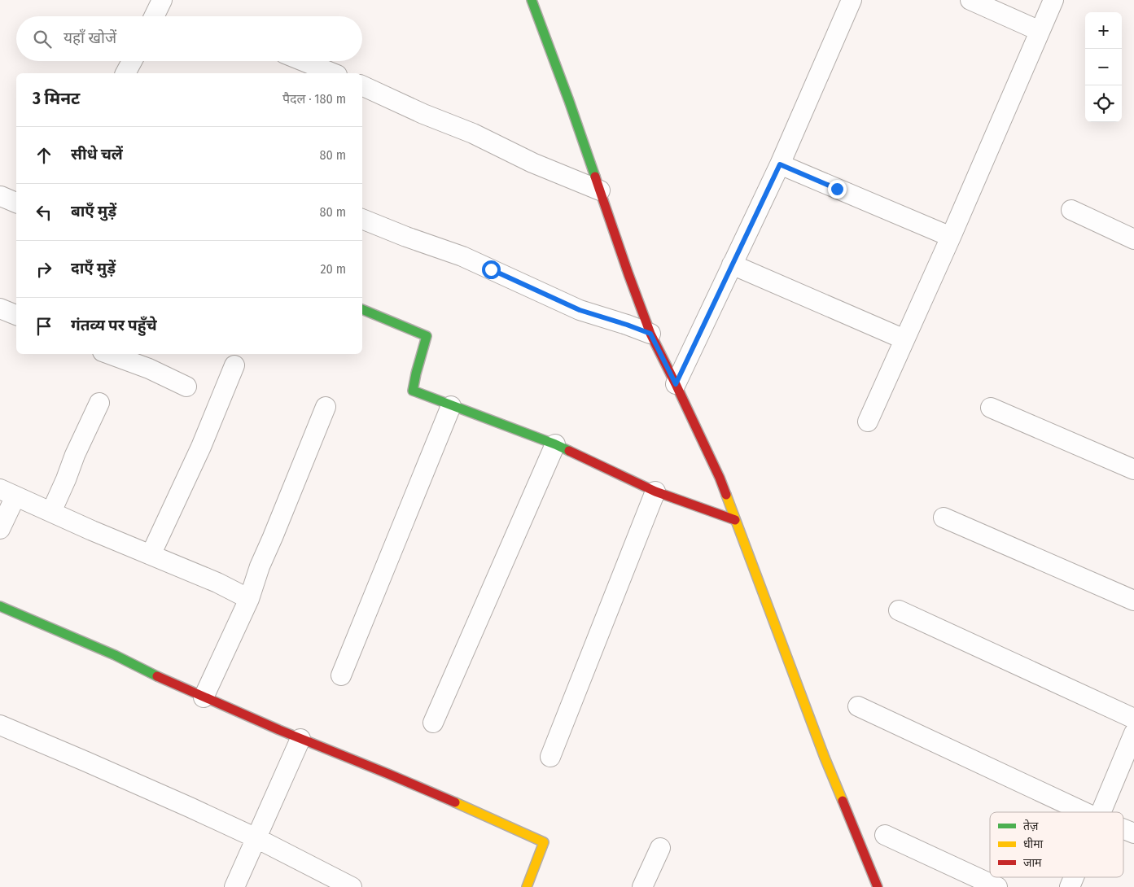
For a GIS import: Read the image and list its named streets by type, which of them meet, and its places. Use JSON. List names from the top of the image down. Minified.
{"legend":["तेज़","धीमा","जाम"],"page":{"map_buttons":["+","−"],"search":"यहाँ खोजें","heading":["3 मिनट","पैदल · 180 m"],"list":[["सीधे चलें","80 m"],["बाएँ मुड़ें","80 m"],["दाएँ मुड़ें","20 m"],"गंतव्य पर पहुँचे"]}}
